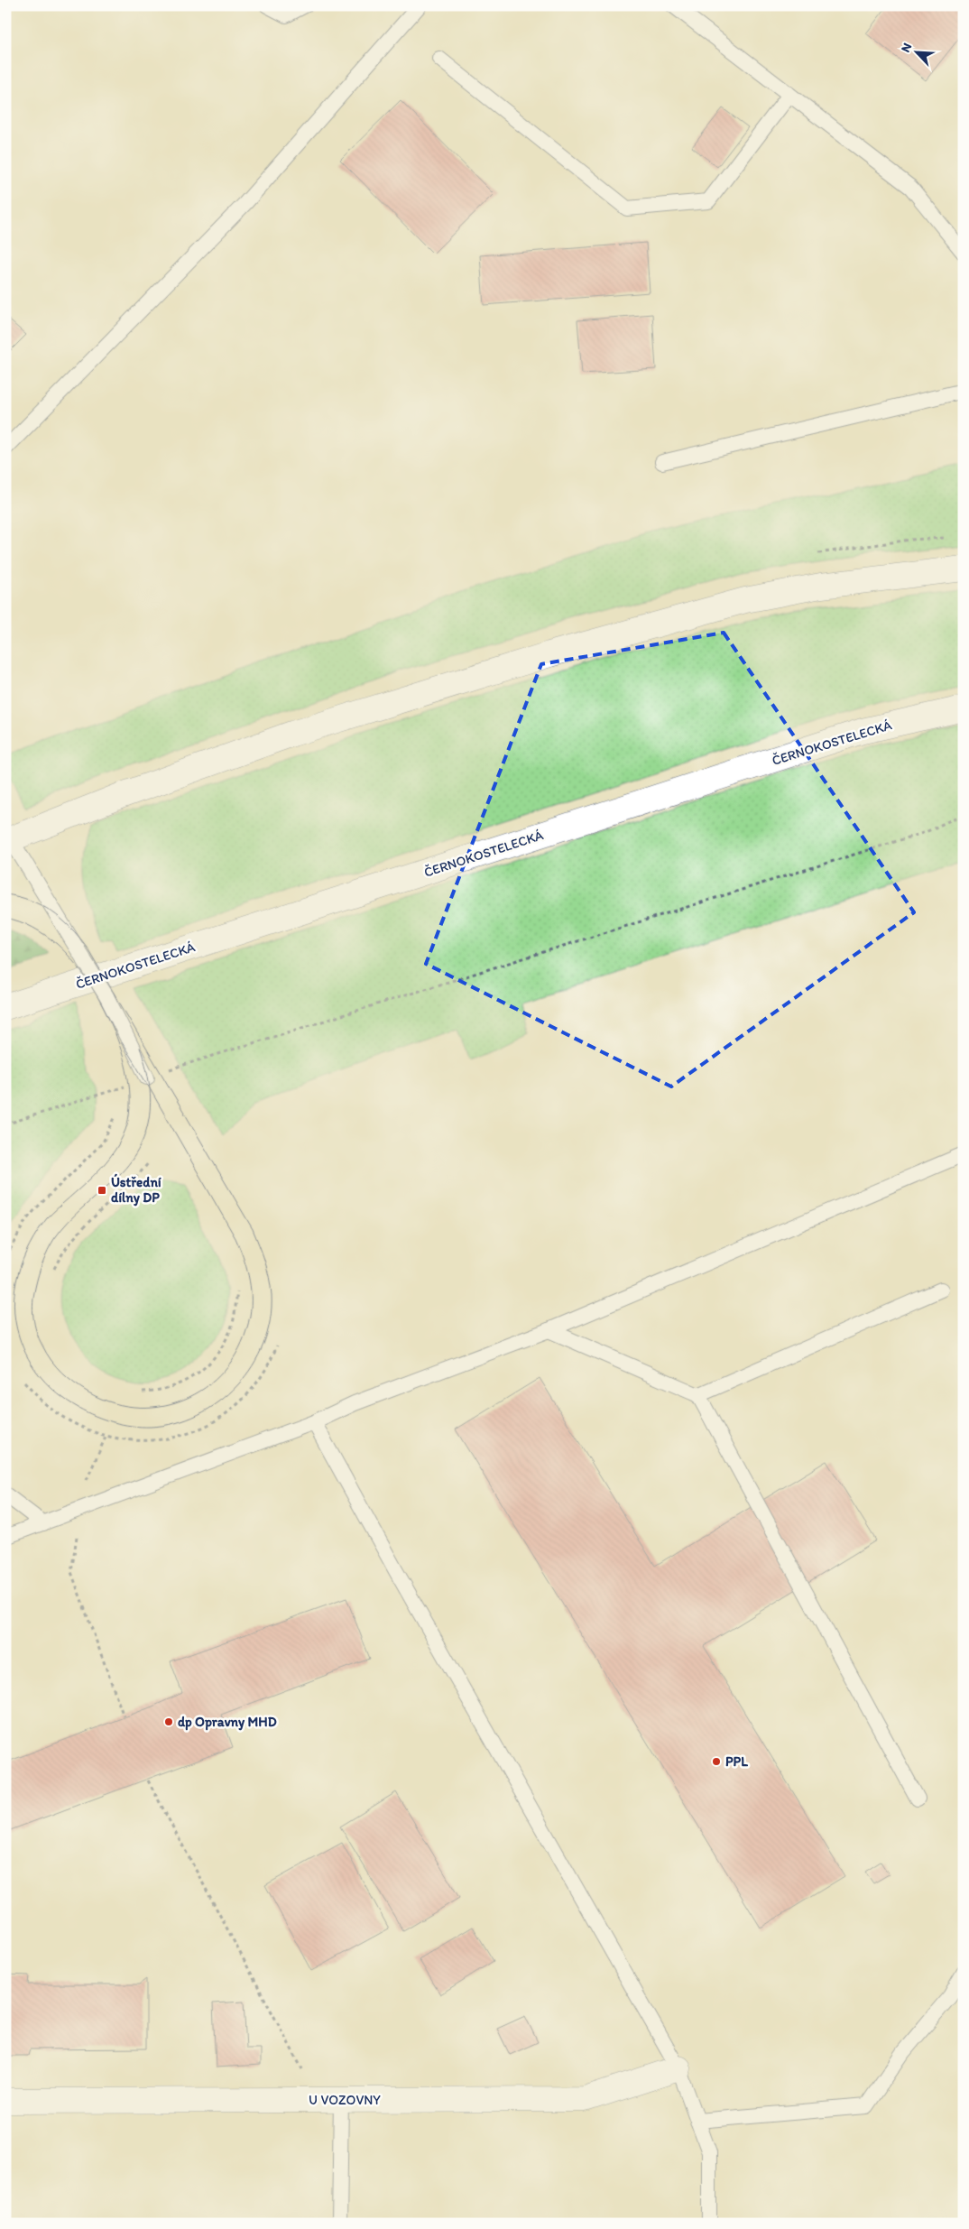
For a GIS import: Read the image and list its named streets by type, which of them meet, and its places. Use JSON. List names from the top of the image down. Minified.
{"streets":{"main road":["ČERNOKOSTELECKÁ","U VOZOVNY"]},"places":{"transit":["Ústřední dílny DP"],"other":["dp Opravny MHD","PPL"]},"north":"top left"}
